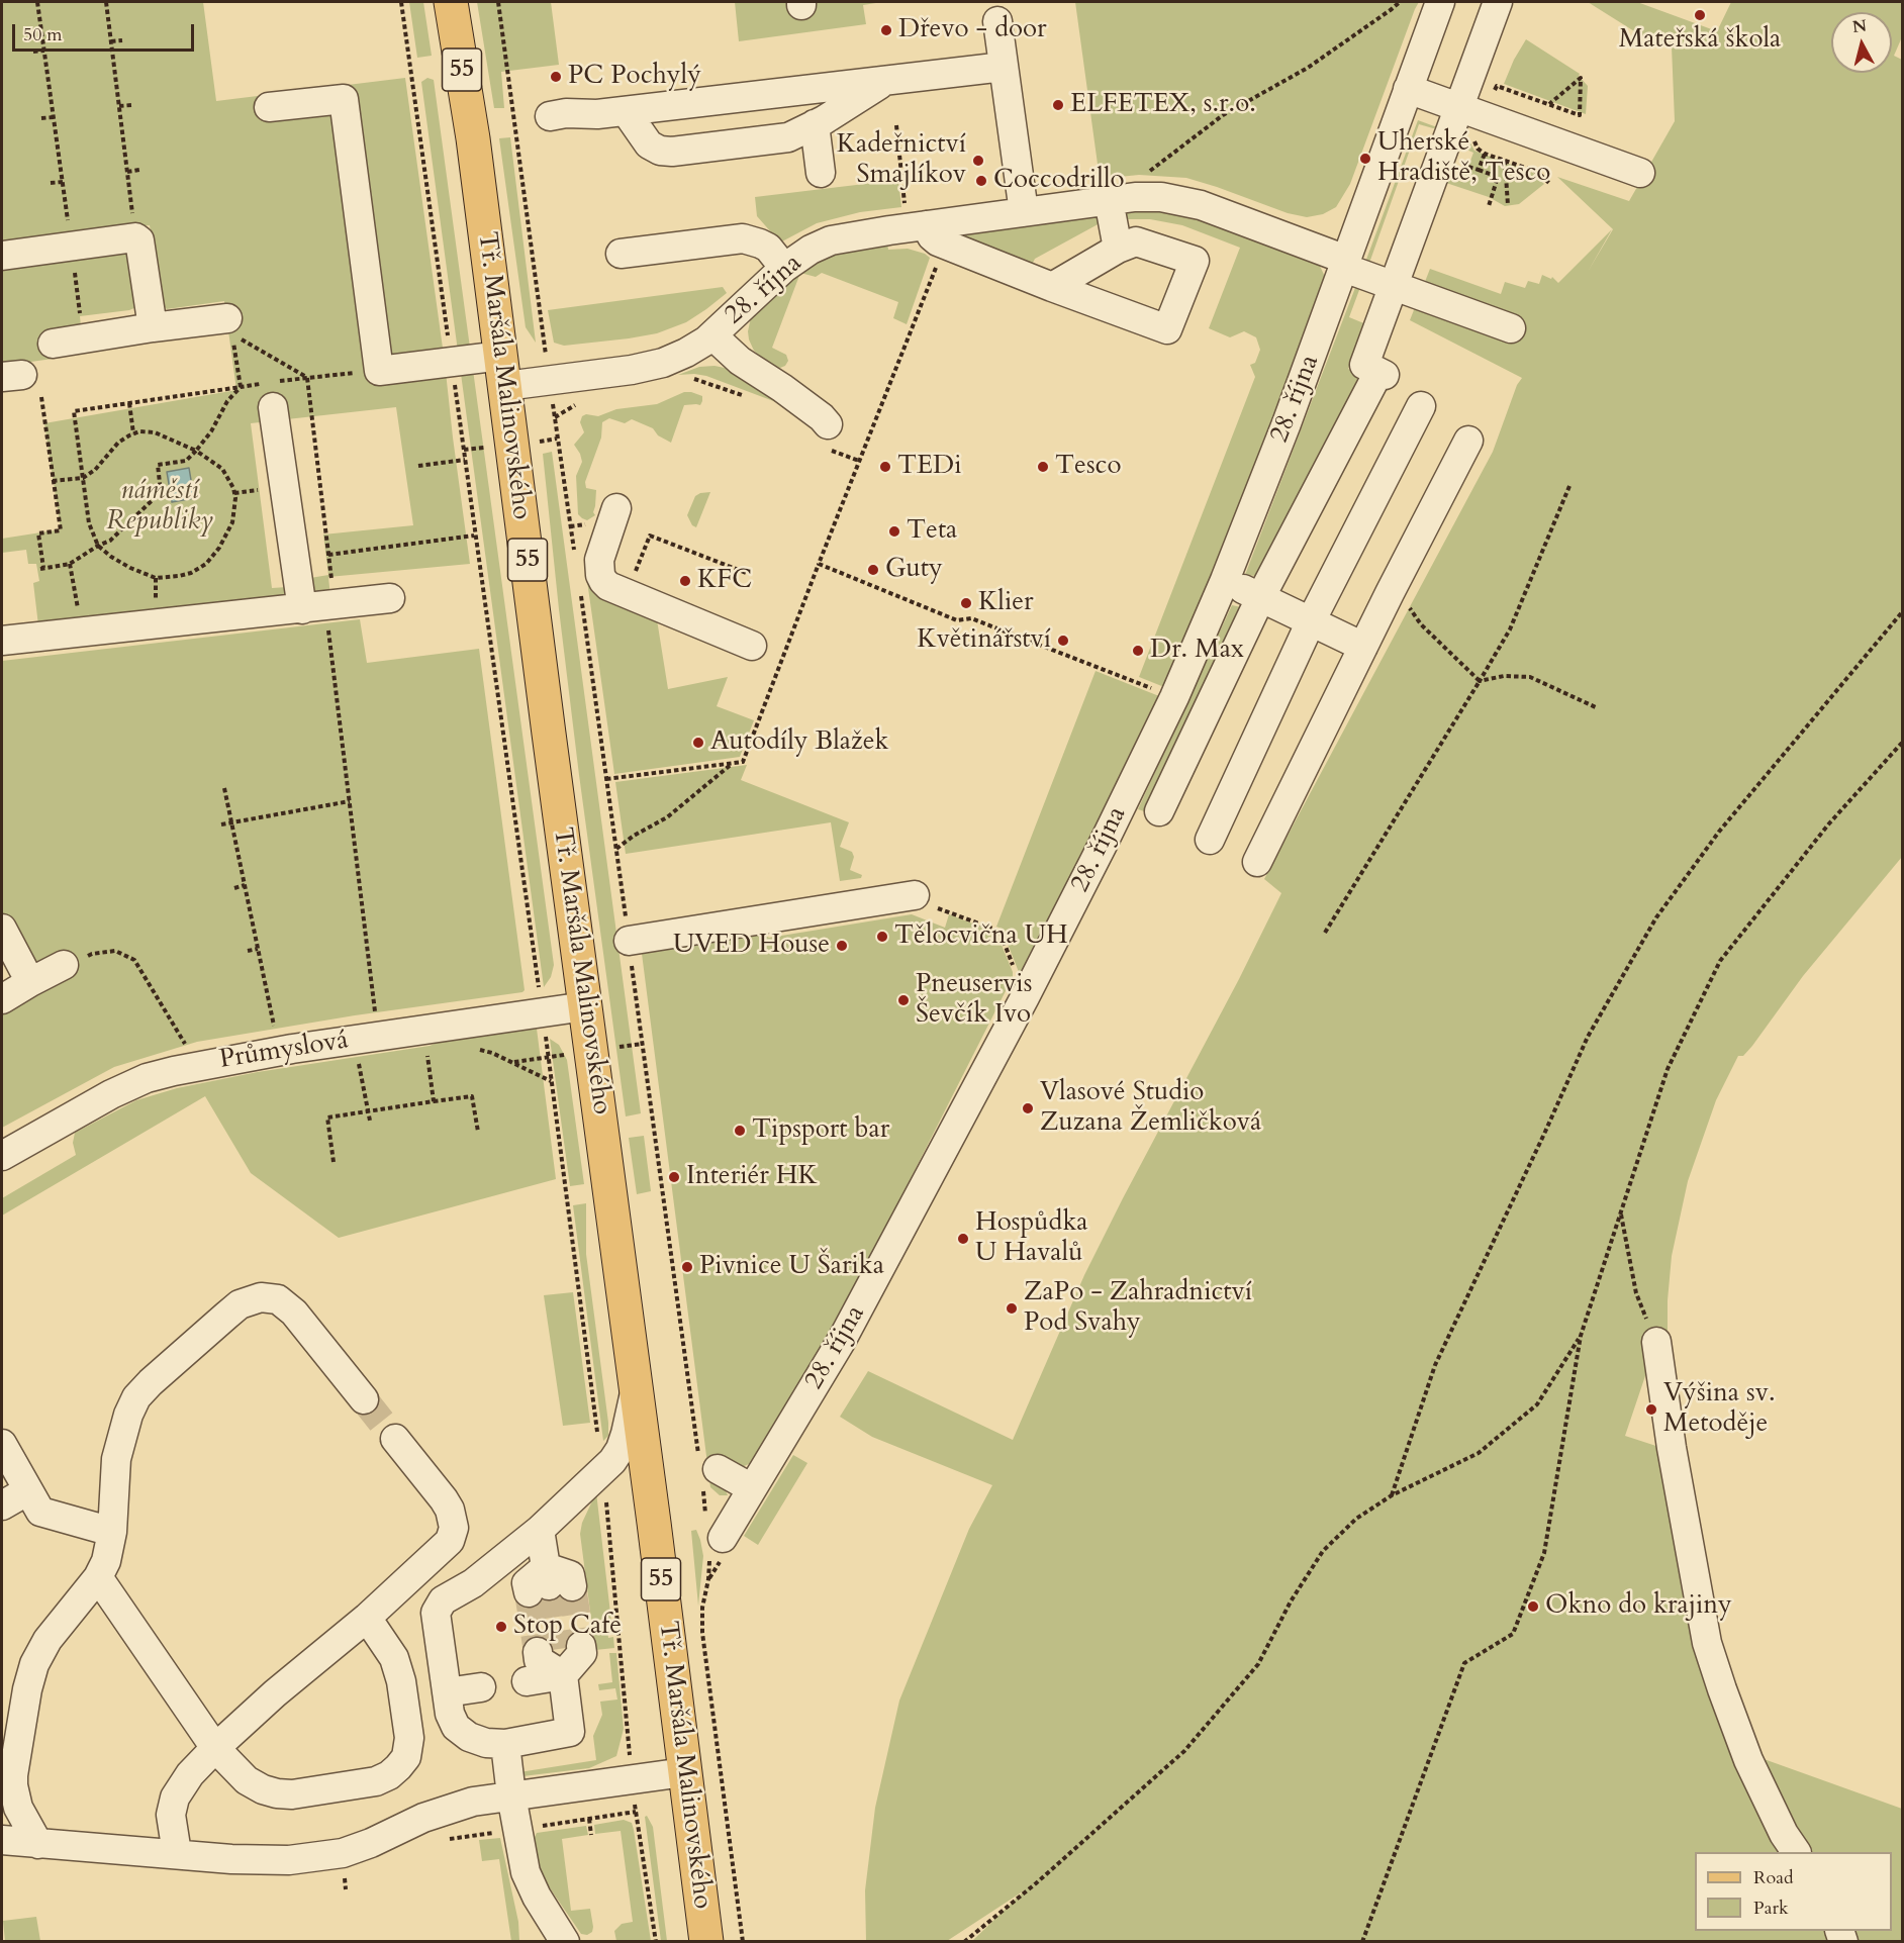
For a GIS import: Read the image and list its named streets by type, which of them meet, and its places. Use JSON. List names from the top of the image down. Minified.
{"streets":{"main road":["55","Tř. Maršála Malinovského"],"street":["28. října","Průmyslová"]},"crossings":[["28. října","Tř. Maršála Malinovského"],["Tř. Maršála Malinovského","Průmyslová"]],"parks":["náměstí Republiky"],"places":["Mateřská škola","Dřevo - door","PC Pochylý","ELFETEX, s.r.o.","Uherské Hradiště, Tesco","Kadeřnictví Smajlíkov","Coccodrillo","TEDi","Tesco","Teta","Guty","KFC","Klier","Květinářství","Dr. Max","Autodíly Blažek","Tělocvična UH","UVED House","Pneuservis Ševčík Ivo","Vlasové Studio Zuzana Žemličková","Tipsport bar","Interiér HK","Hospůdka U Havalů","Pivnice U Šarika","ZaPo - Zahradnictví Pod Svahy","Výšina sv. Metoděje","Okno do krajiny","Stop Cafe"],"legend":["Road","Park"],"scale_bar":"50 m","north":"top"}
